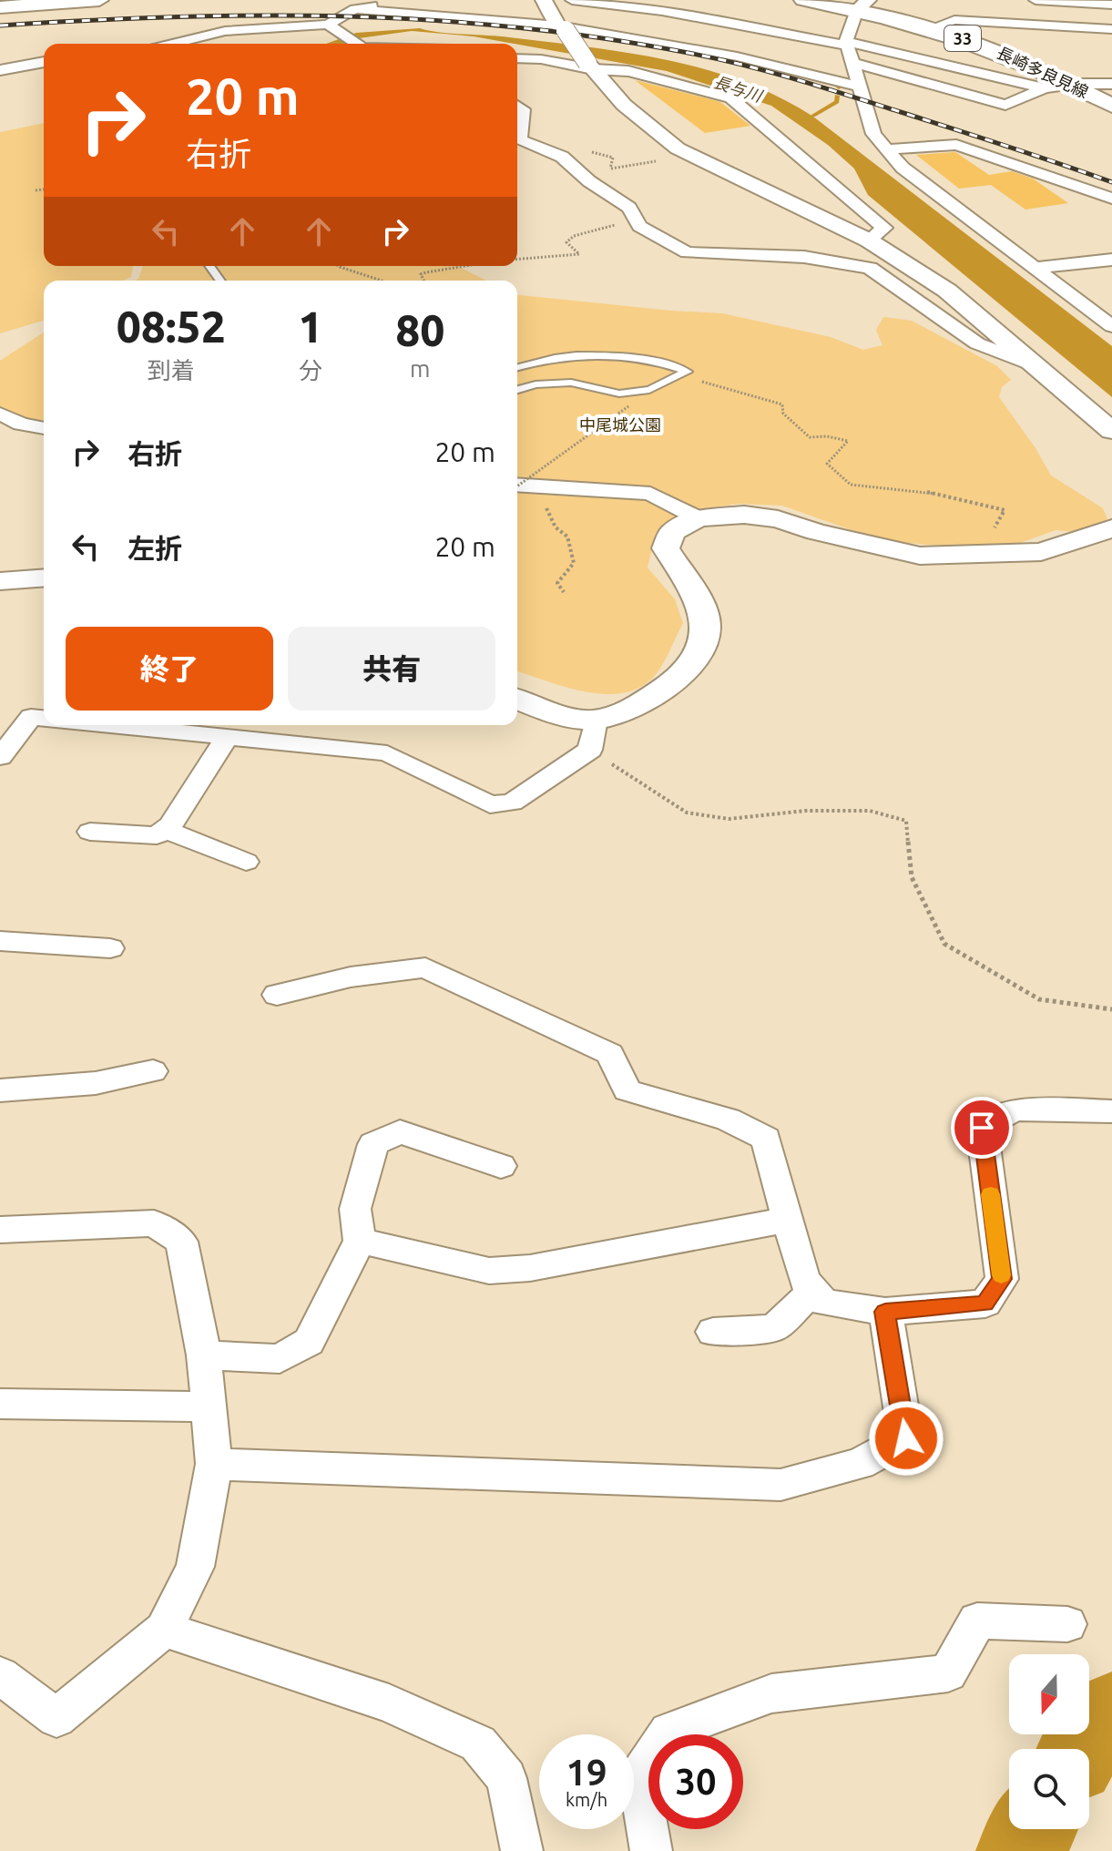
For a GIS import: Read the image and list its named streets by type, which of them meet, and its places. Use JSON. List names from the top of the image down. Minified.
{"streets":{"main road":["33","長崎多良見線"]},"water":["長与川"],"parks":["中尾城公園"],"north":"bottom","page":{"turn":["20 m","右折"],"eta":["08:52","到着","1","分","80","m"],"list":[{"name":"右折","value":"20 m"},{"name":"左折","value":"20 m"}],"buttons":["終了","共有"],"speed":"19 km/h","limit":"30"}}
